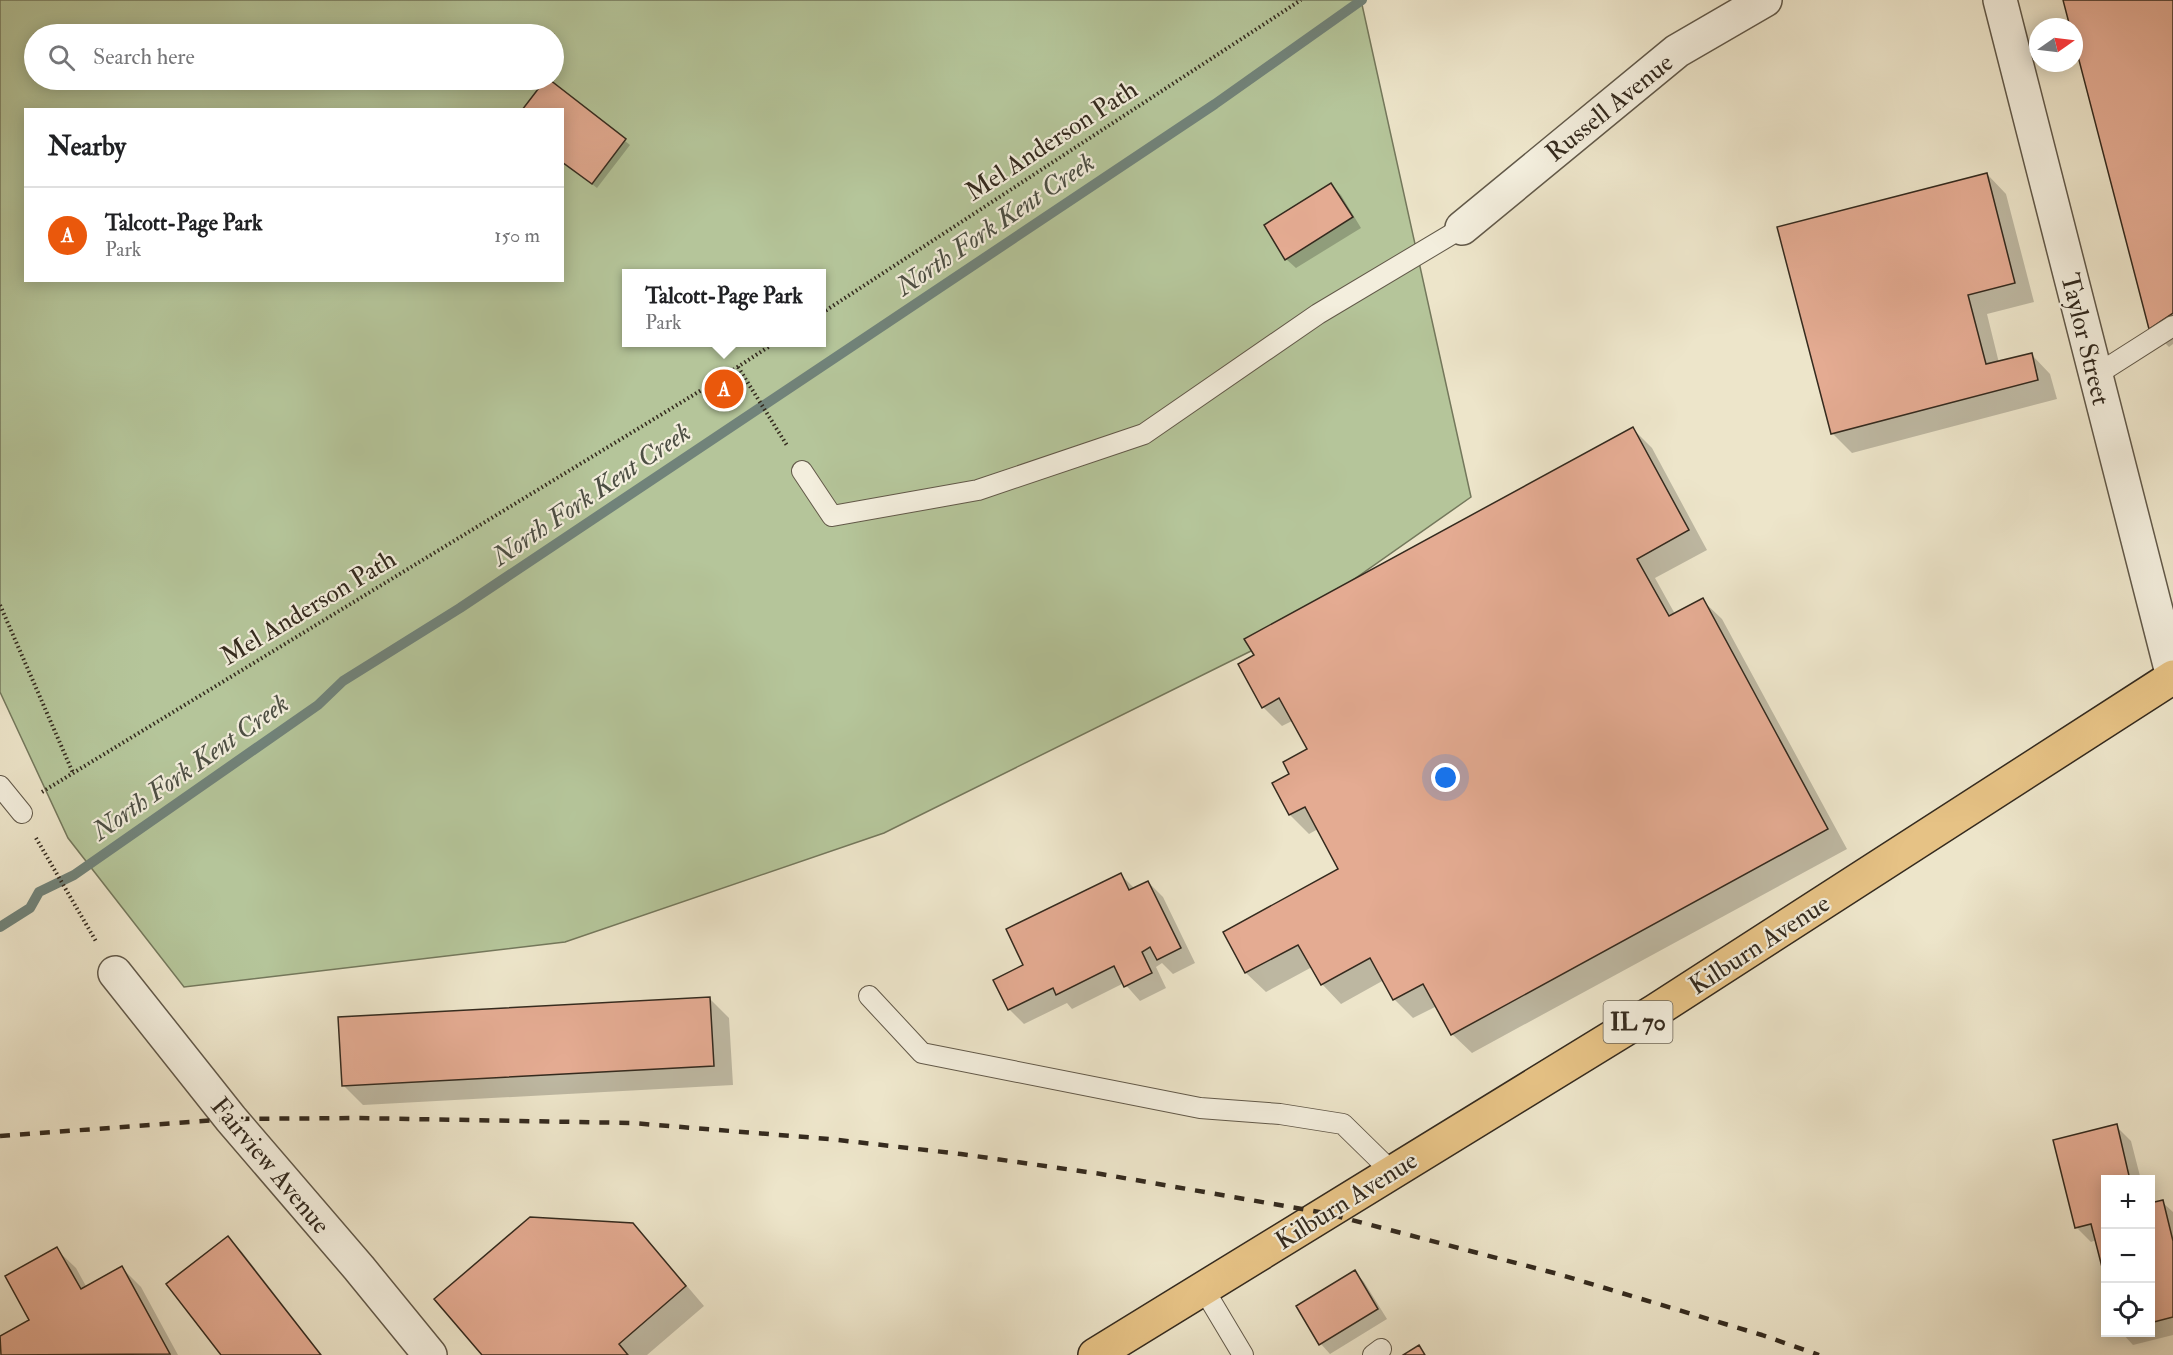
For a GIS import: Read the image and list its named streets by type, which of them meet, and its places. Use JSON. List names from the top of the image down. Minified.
{"streets":{"main road":["Kilburn Avenue","IL 70"],"street":["Russell Avenue","Taylor Street","Fairview Avenue"],"path":["Mel Anderson Path"]},"crossings":[["Taylor Street","Kilburn Avenue"]],"water":["North Fork Kent Creek"],"north":"right","page":{"search":"Search here","heading":"Nearby","list":[{"mark":"A","name":"Talcott-Page Park","note":"Park","value":"150 m"}],"popup":["Talcott-Page Park","Park"],"pins":"A","map_buttons":["+","−"]}}
